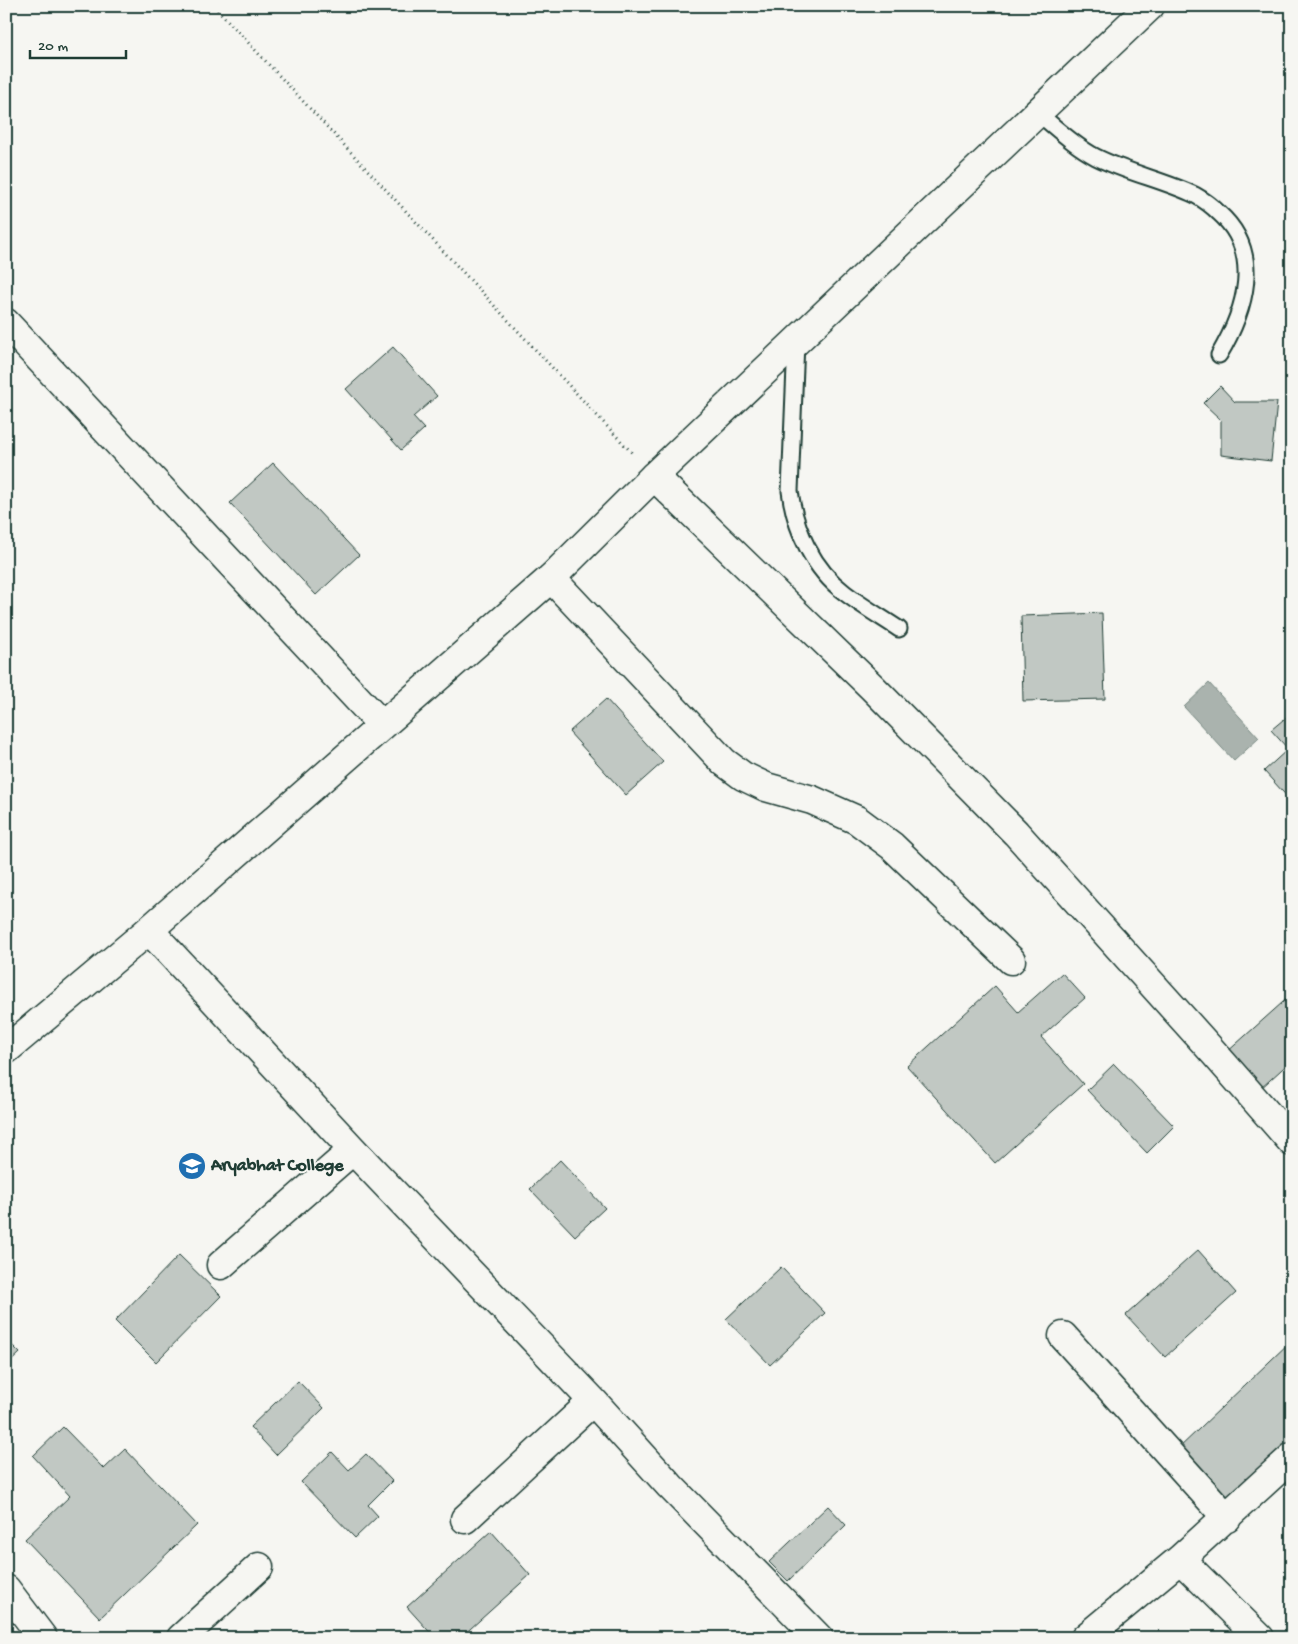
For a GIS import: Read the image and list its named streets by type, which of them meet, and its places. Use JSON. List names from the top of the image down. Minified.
{"places":{"school or university":["Aryabhat College"]},"scale_bar":"20 m"}
